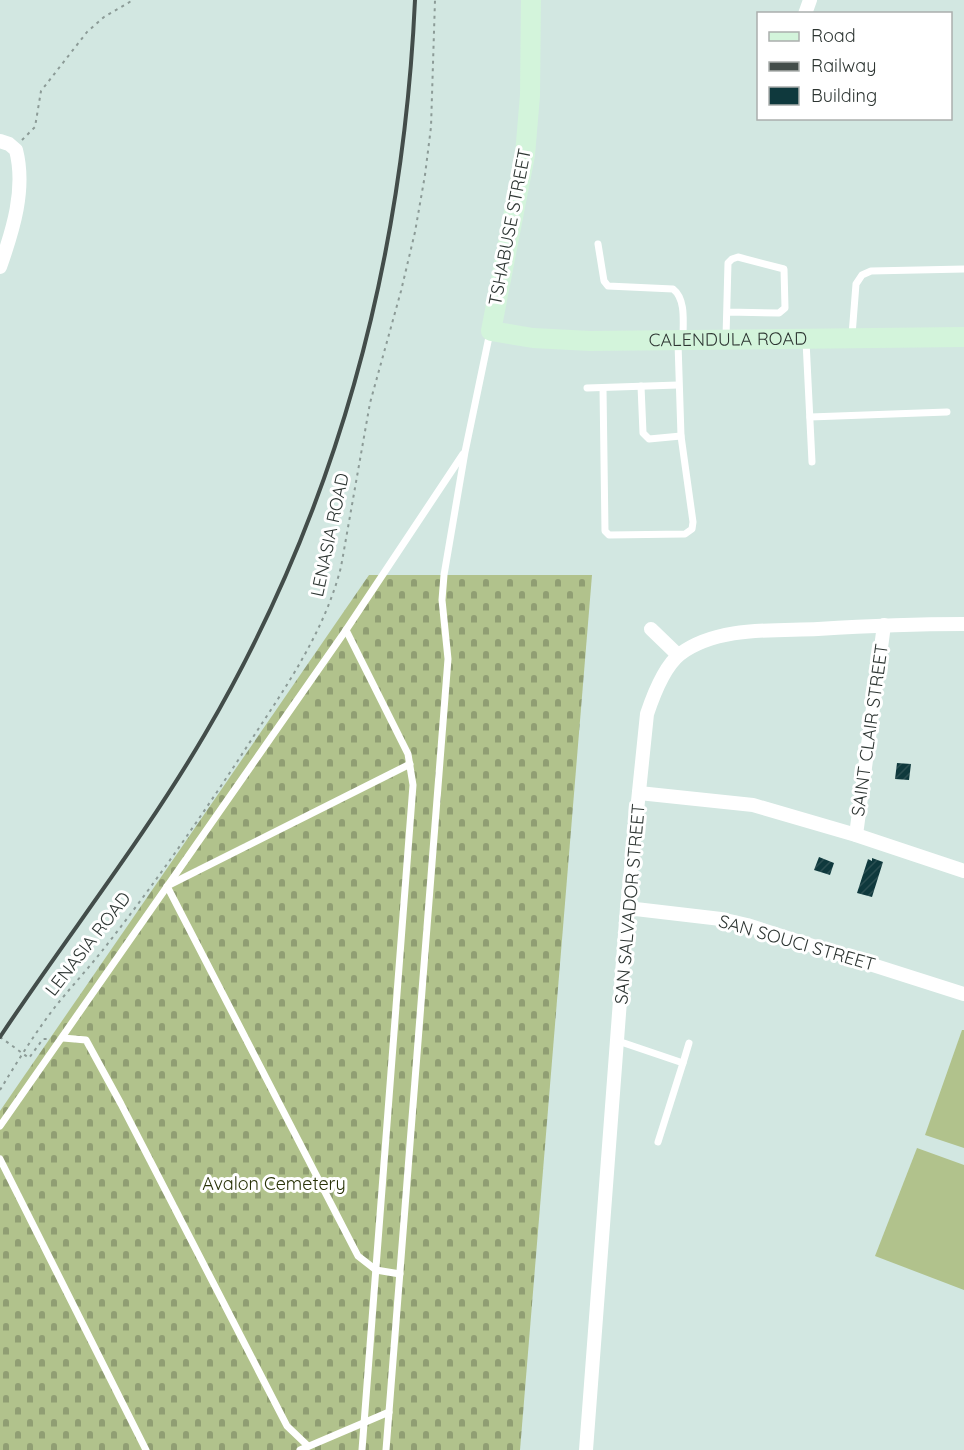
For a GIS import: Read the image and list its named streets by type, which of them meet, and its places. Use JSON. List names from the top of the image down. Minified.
{"streets":{"street":["TSHABUSE STREET","CALENDULA ROAD","SAINT CLAIR STREET","SAN SALVADOR STREET","SAN SOUCI STREET"],"path":["LENASIA ROAD"]},"crossings":[["TSHABUSE STREET","CALENDULA ROAD"],["SAINT CLAIR STREET","SAN SALVADOR STREET"],["SAN SALVADOR STREET","SAN SOUCI STREET"]],"parks":["Avalon Cemetery"],"legend":["Road","Railway","Building"]}
